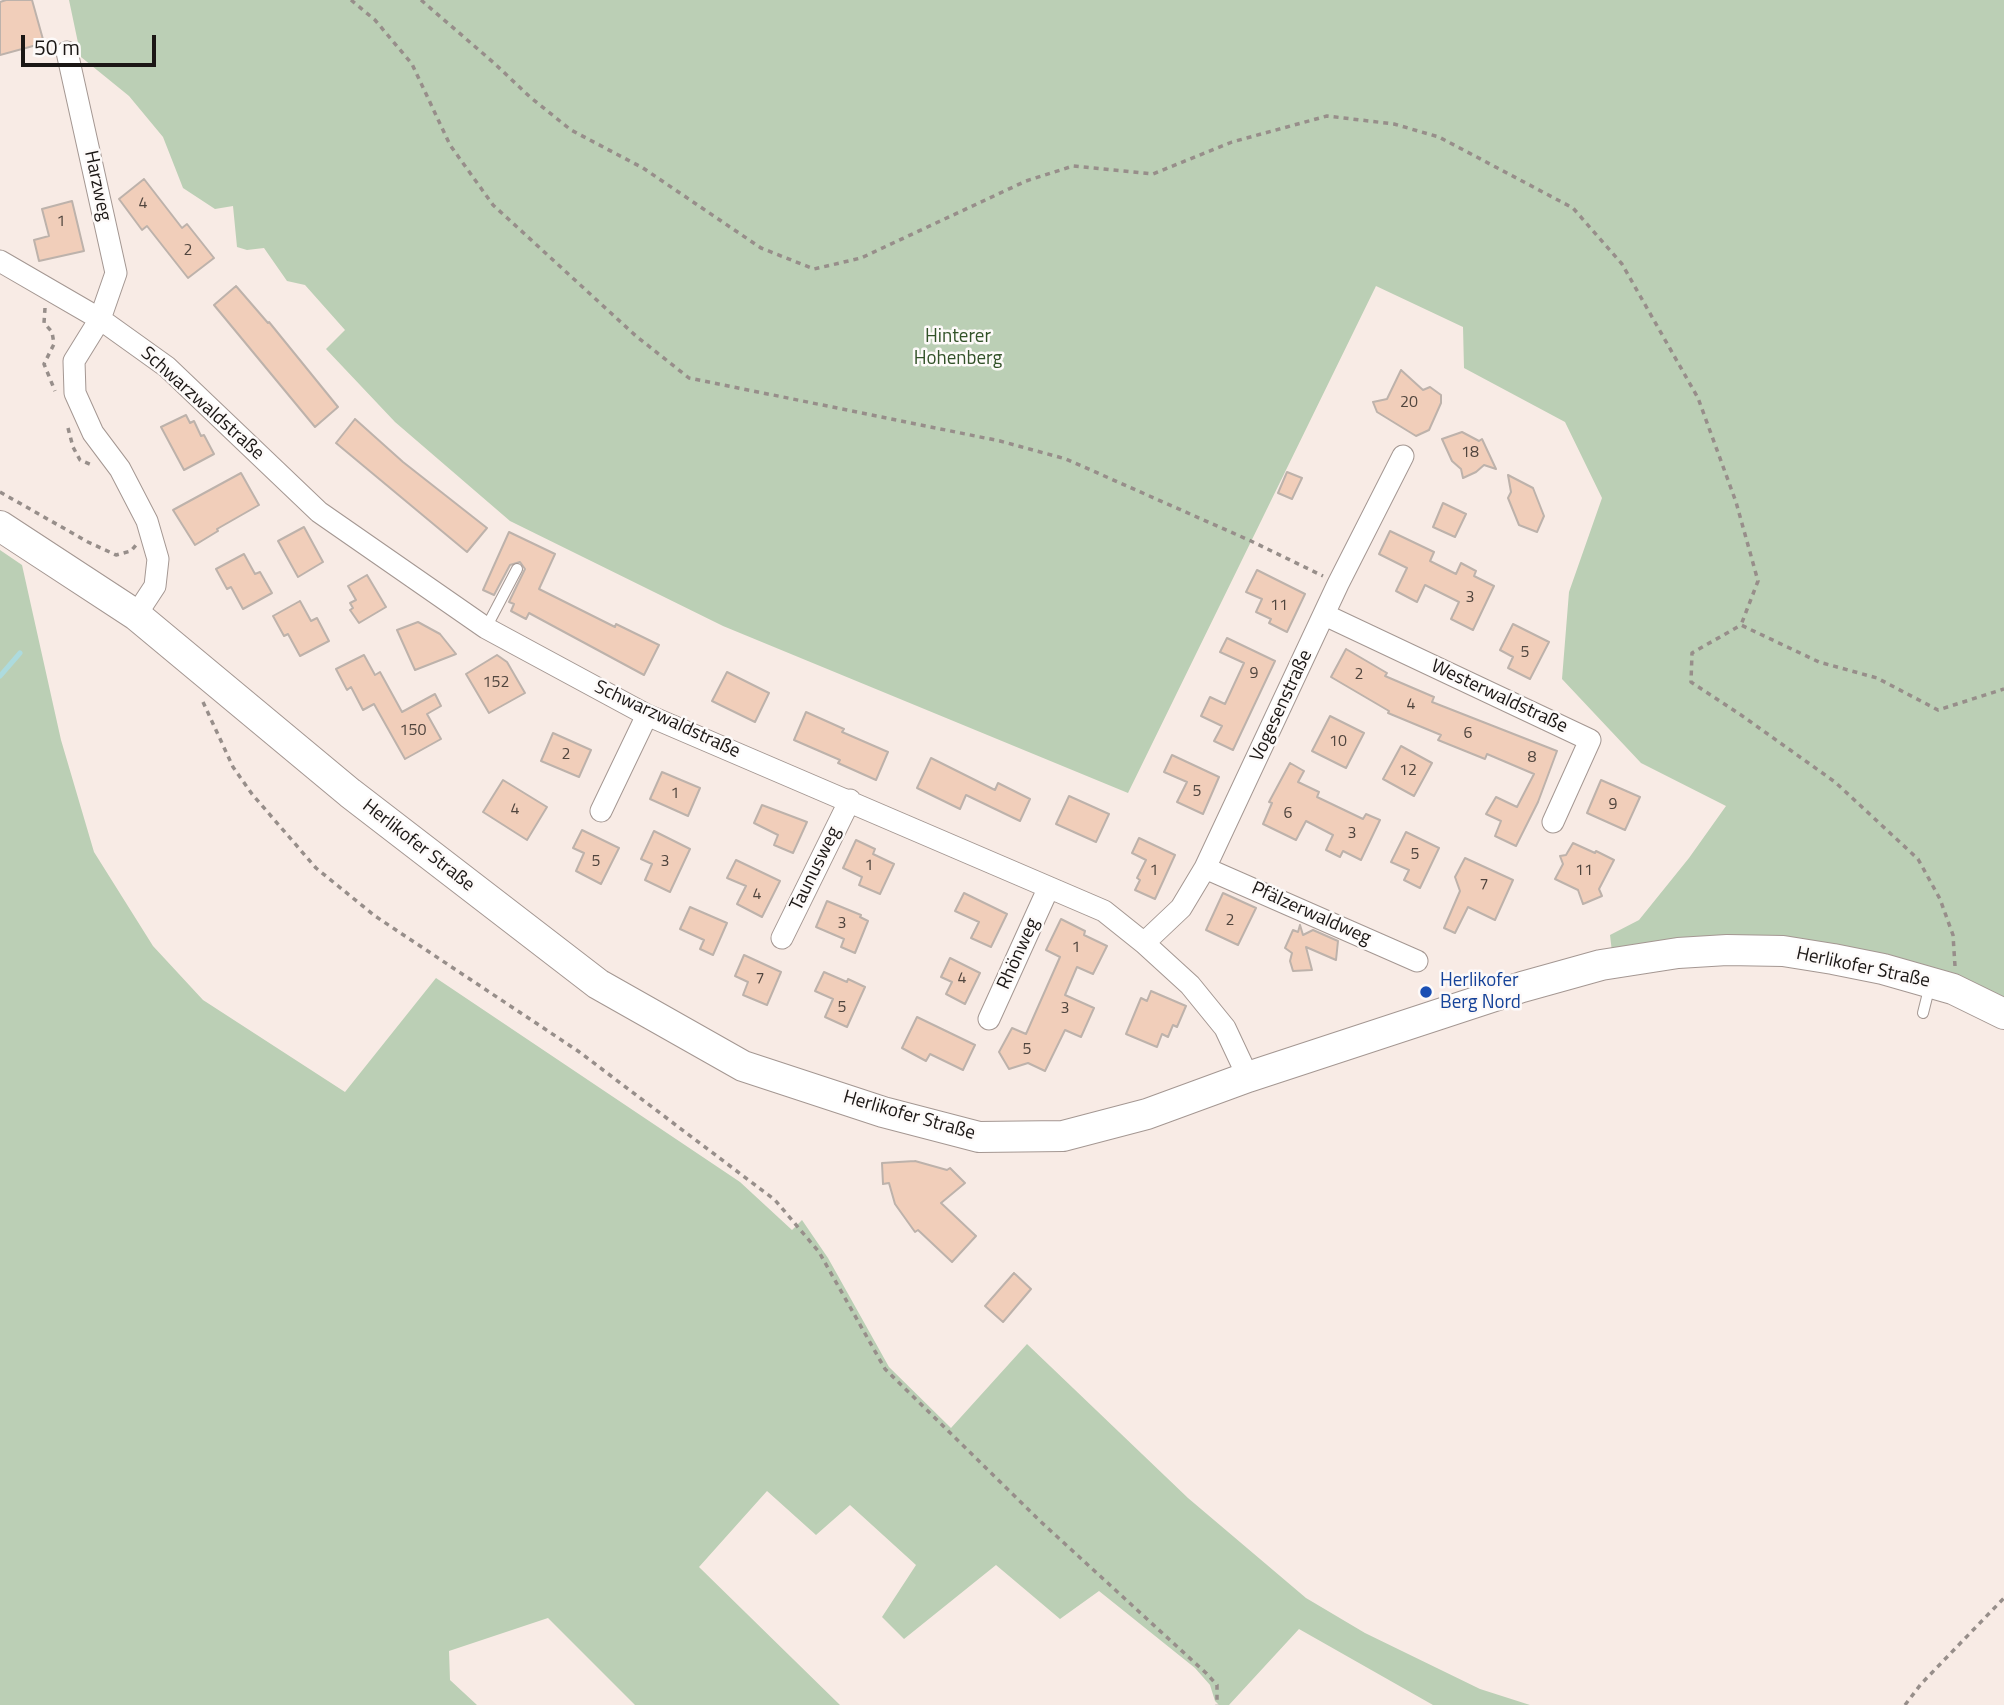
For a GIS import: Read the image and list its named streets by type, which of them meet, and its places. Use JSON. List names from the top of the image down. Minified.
{"streets":{"main road":["Herlikofer Straße"],"street":["Harzweg","Schwarzwaldstraße","Westerwaldstraße","Vogesenstraße","Taunusweg","Pfälzerwaldweg","Rhönweg"]},"crossings":[["Harzweg","Schwarzwaldstraße"],["Schwarzwaldstraße","Vogesenstraße"],["Schwarzwaldstraße","Herlikofer Straße"],["Schwarzwaldstraße","Taunusweg"],["Schwarzwaldstraße","Rhönweg"],["Westerwaldstraße","Vogesenstraße"],["Vogesenstraße","Pfälzerwaldweg"]],"parks":["Hinterer Hohenberg"],"places":["Herlikofer Berg Nord"],"house_numbers":["4","1","2","20","18","3","11","5","9","2","152","4","150","6","10","2","8","12","5","1","9","4","6","3","5","5","3","1","1","11","7","4","2","3","1","7","4","5","3","5"],"scale_bar":"50 m"}
